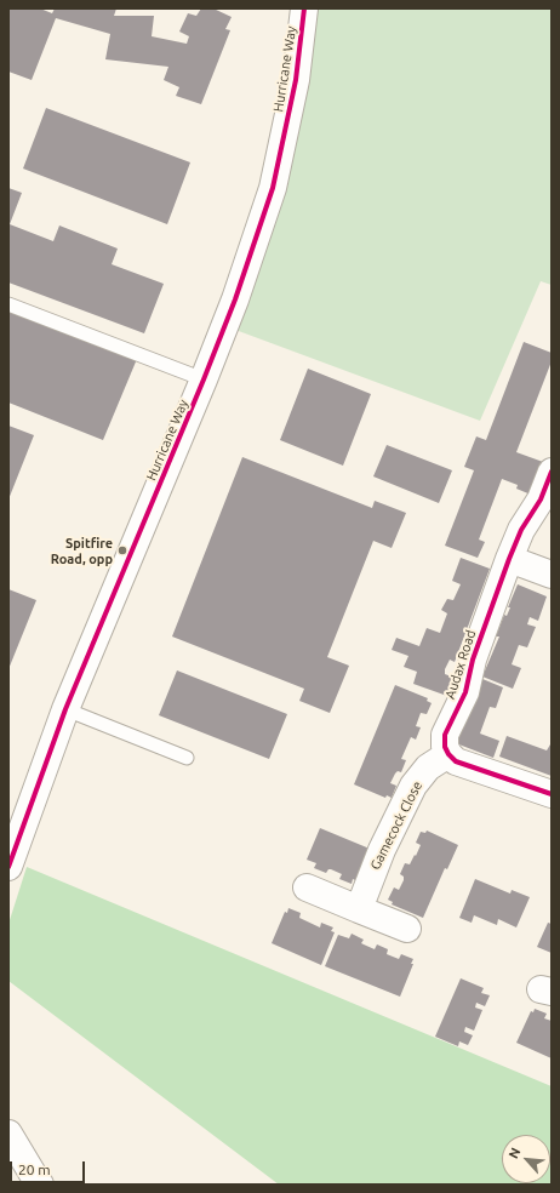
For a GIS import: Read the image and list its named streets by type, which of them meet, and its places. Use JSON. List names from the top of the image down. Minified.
{"streets":{"street":["Hurricane Way","Audax Road","Gamecock Close"]},"crossings":[["Audax Road","Gamecock Close"]],"places":["Spitfire Road, opp"],"scale_bar":"20 m","north":"top left"}
